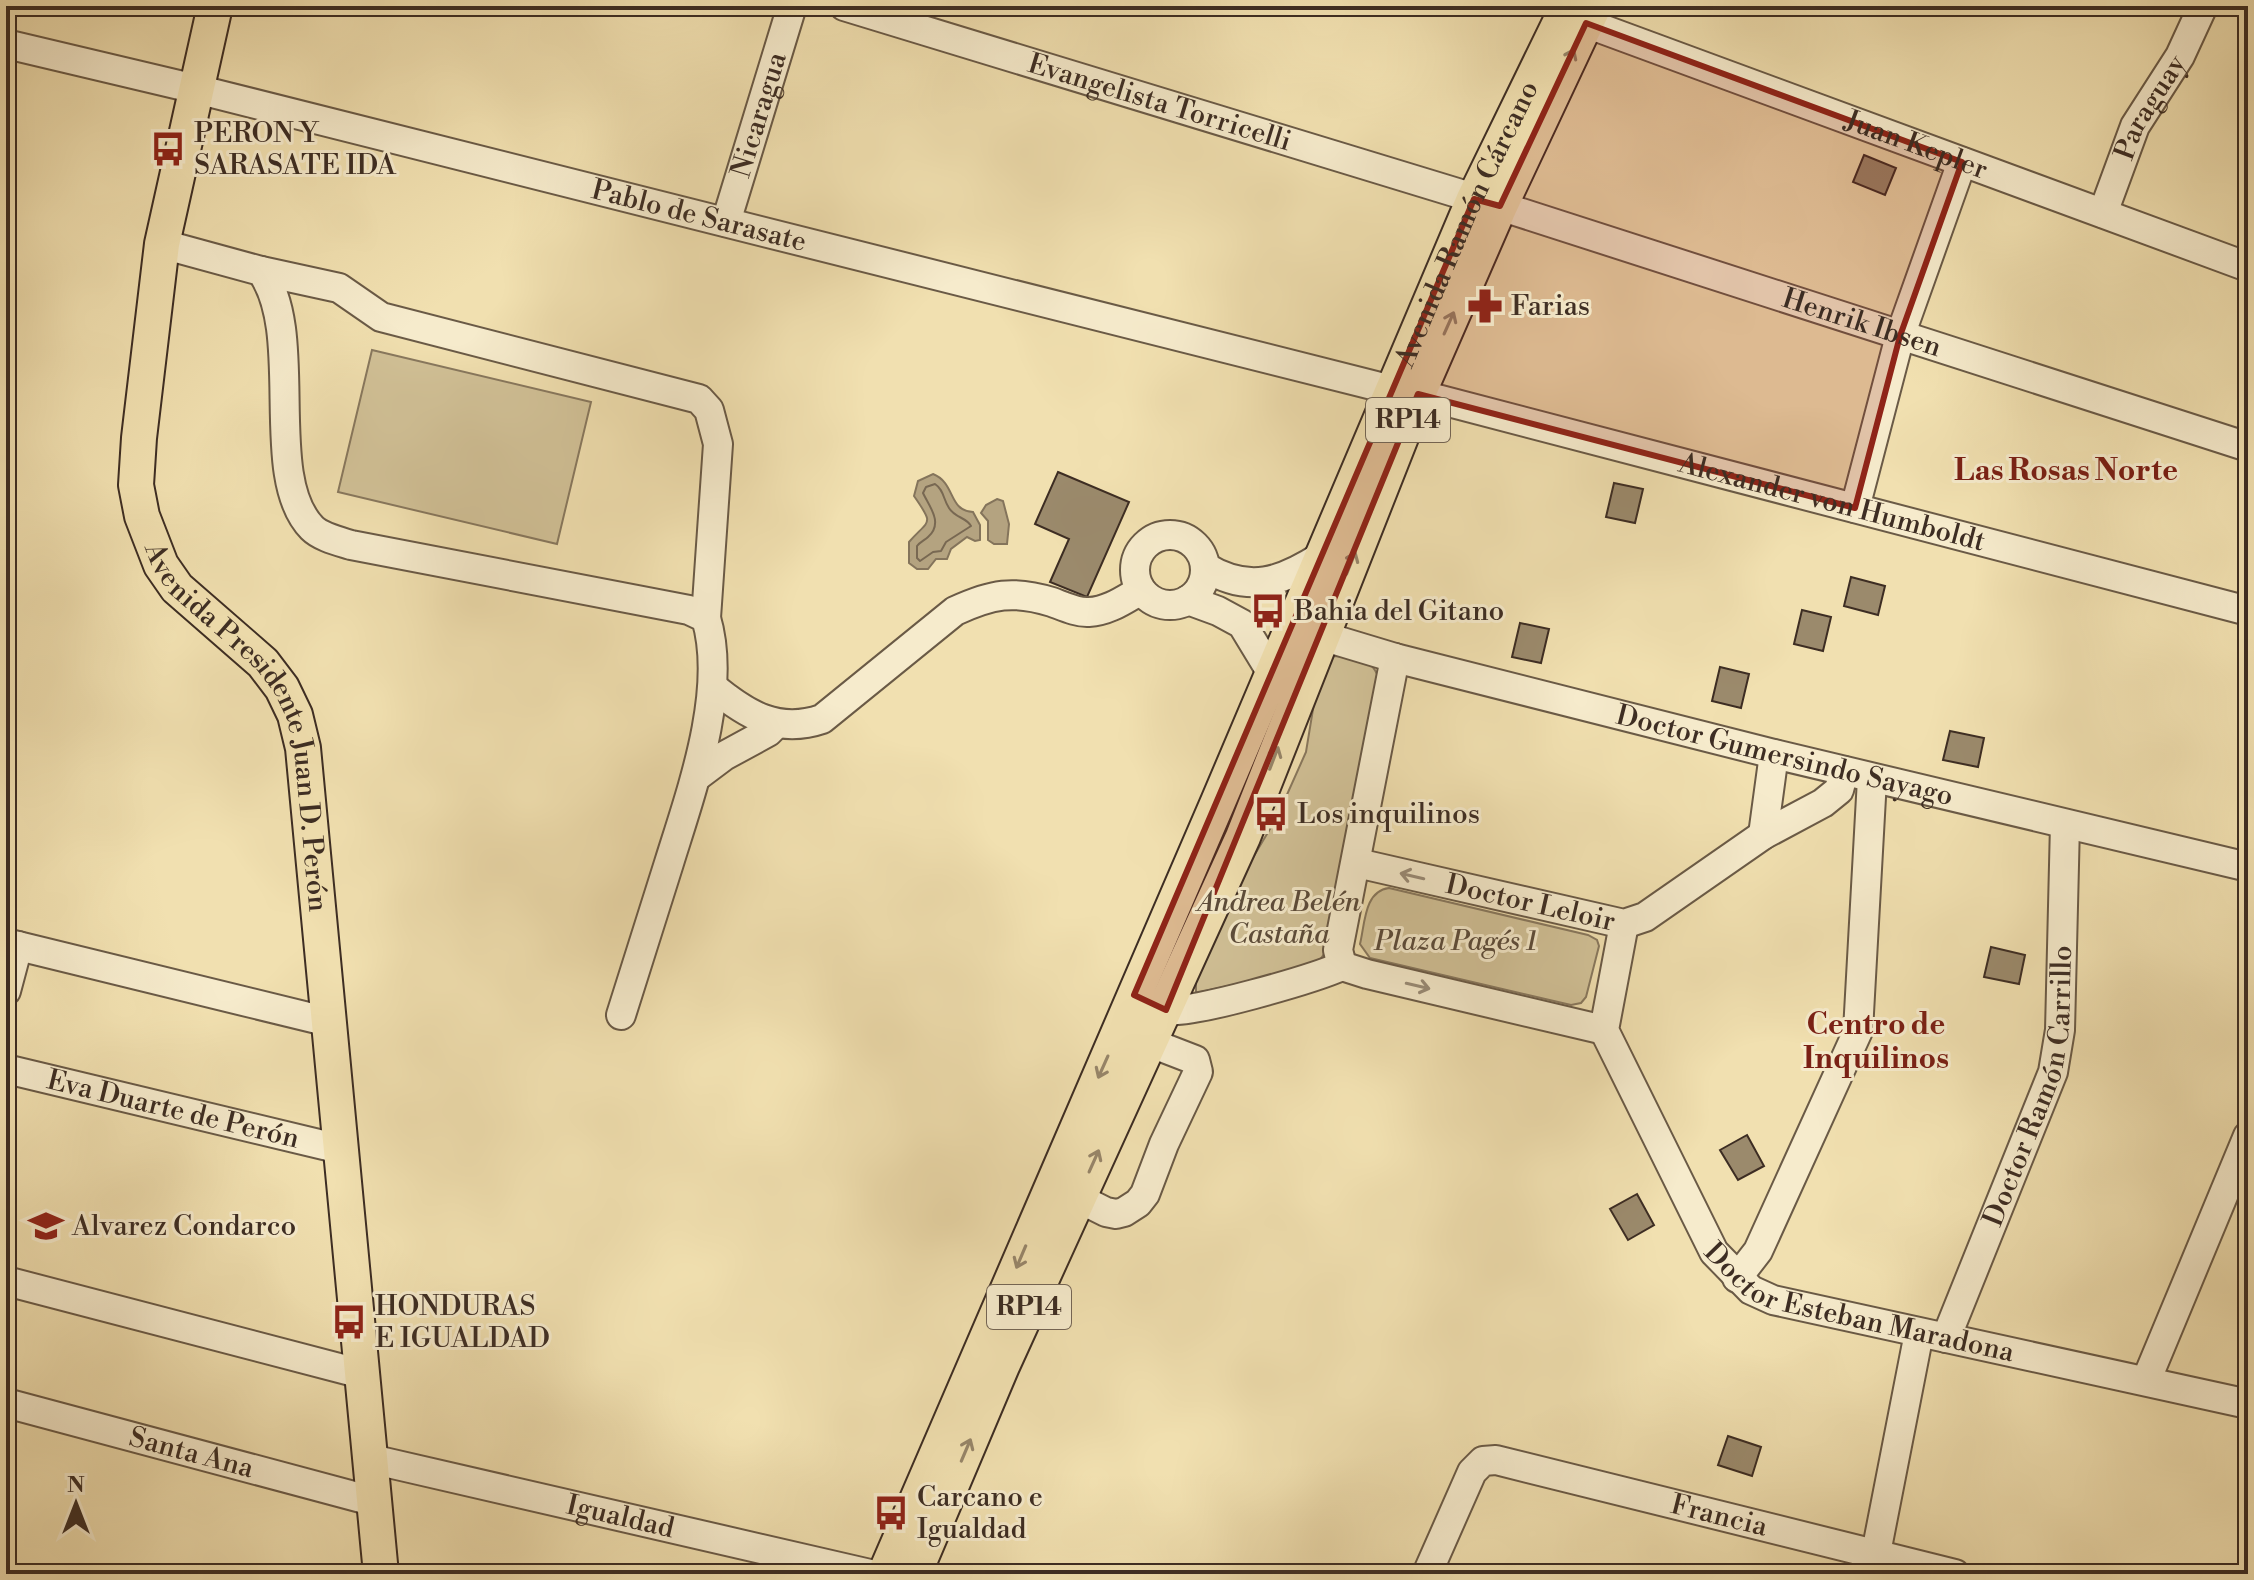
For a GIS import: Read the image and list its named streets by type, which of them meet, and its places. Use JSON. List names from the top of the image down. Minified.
{"streets":{"main road":["Avenida Ramón Cárcano","RP14","Avenida Presidente Juan D. Perón"],"street":["Evangelista Torricelli","Paraguay","Nicaragua","Juan Kepler","Pablo de Sarasate","Henrik Ibsen","Alexander von Humboldt","Doctor Gumersindo Sayago","Doctor Leloir","Doctor Ramón Carrillo","Eva Duarte de Perón","Doctor Esteban Maradona","Santa Ana","Francia","Igualdad"]},"crossings":[["Evangelista Torricelli","Avenida Ramón Cárcano"],["Evangelista Torricelli","Henrik Ibsen"],["Paraguay","Juan Kepler"],["Nicaragua","Pablo de Sarasate"],["Juan Kepler","Avenida Ramón Cárcano"],["Pablo de Sarasate","Avenida Ramón Cárcano"],["Pablo de Sarasate","Alexander von Humboldt"],["Pablo de Sarasate","Avenida Presidente Juan D. Perón"],["Avenida Ramón Cárcano","Henrik Ibsen"],["Avenida Ramón Cárcano","RP14"],["Avenida Ramón Cárcano","Alexander von Humboldt"],["Avenida Ramón Cárcano","Doctor Gumersindo Sayago"],["Avenida Presidente Juan D. Perón","Eva Duarte de Perón"],["Avenida Presidente Juan D. Perón","Santa Ana"],["Avenida Presidente Juan D. Perón","Igualdad"],["Doctor Gumersindo Sayago","Doctor Leloir"],["Doctor Gumersindo Sayago","Doctor Ramón Carrillo"],["Doctor Ramón Carrillo","Doctor Esteban Maradona"],["Doctor Ramón Carrillo","Francia"]],"districts":["Las Rosas Norte","Centro de Inquilinos"],"parks":["Andrea Belén Castaña","Plaza Pagés 1"],"places":{"bus stop":["PERON Y SARASATE IDA","Bahia del Gitano","Los inquilinos","HONDURAS E IGUALDAD","Carcano e Igualdad"],"pharmacy":["Farias"],"school or university":["Alvarez Condarco"]},"north":"top"}
